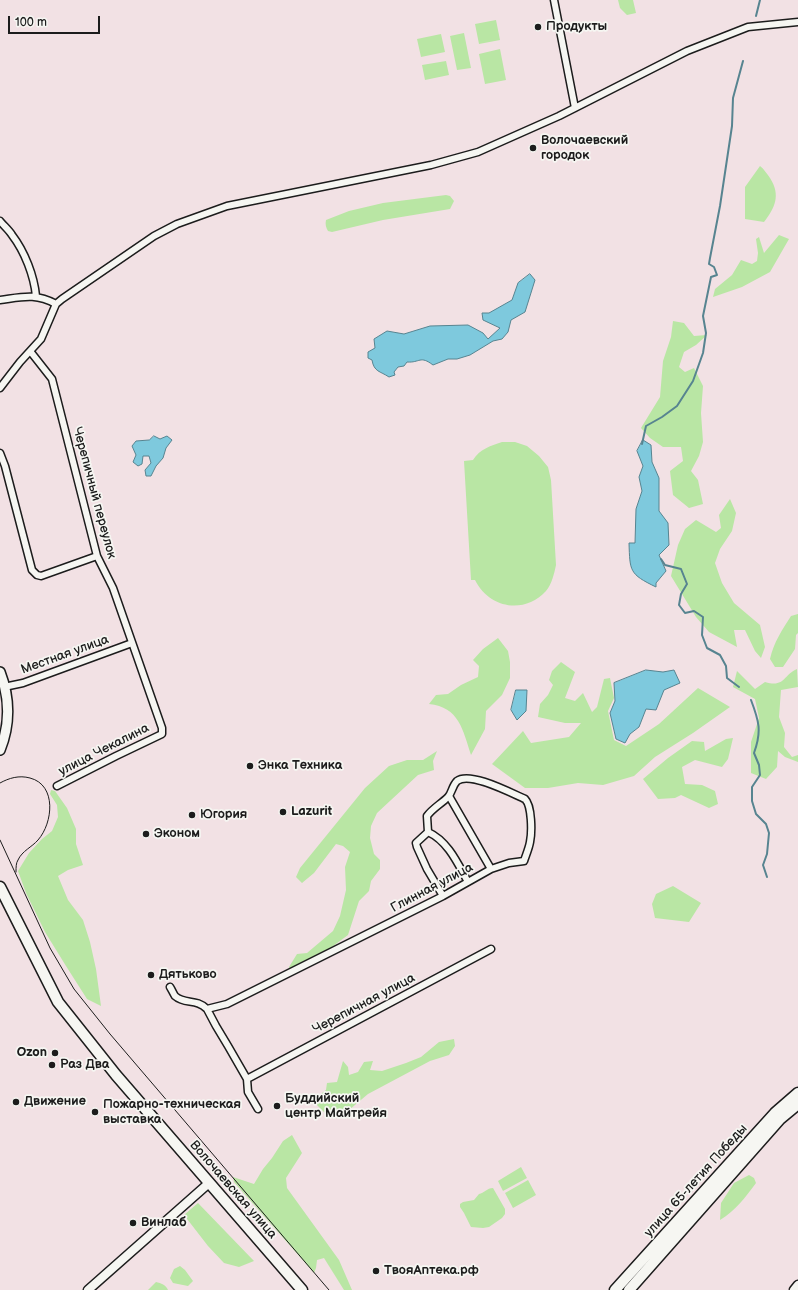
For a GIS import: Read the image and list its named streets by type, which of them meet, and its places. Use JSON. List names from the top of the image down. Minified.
{"streets":{"main road":["улица 65-летия Победы","Волочаевская улица"],"street":["Черепичный переулок","Местная улица","улица Чекалина","Глинная улица","Черепичная улица"]},"crossings":[["Черепичный переулок","Местная улица"],["Черепичный переулок","улица Чекалина"]],"places":["Продукты","Волочаевский городок","Энка Техника","Lazurit","Югория","Эконом","Дятьково","Ozon","Раз Два","Движение","Буддийский центр Майтрейя","Пожарно-техническая выставка","Винлаб","ТвояАптека.рф"],"scale_bar":"100 m"}
